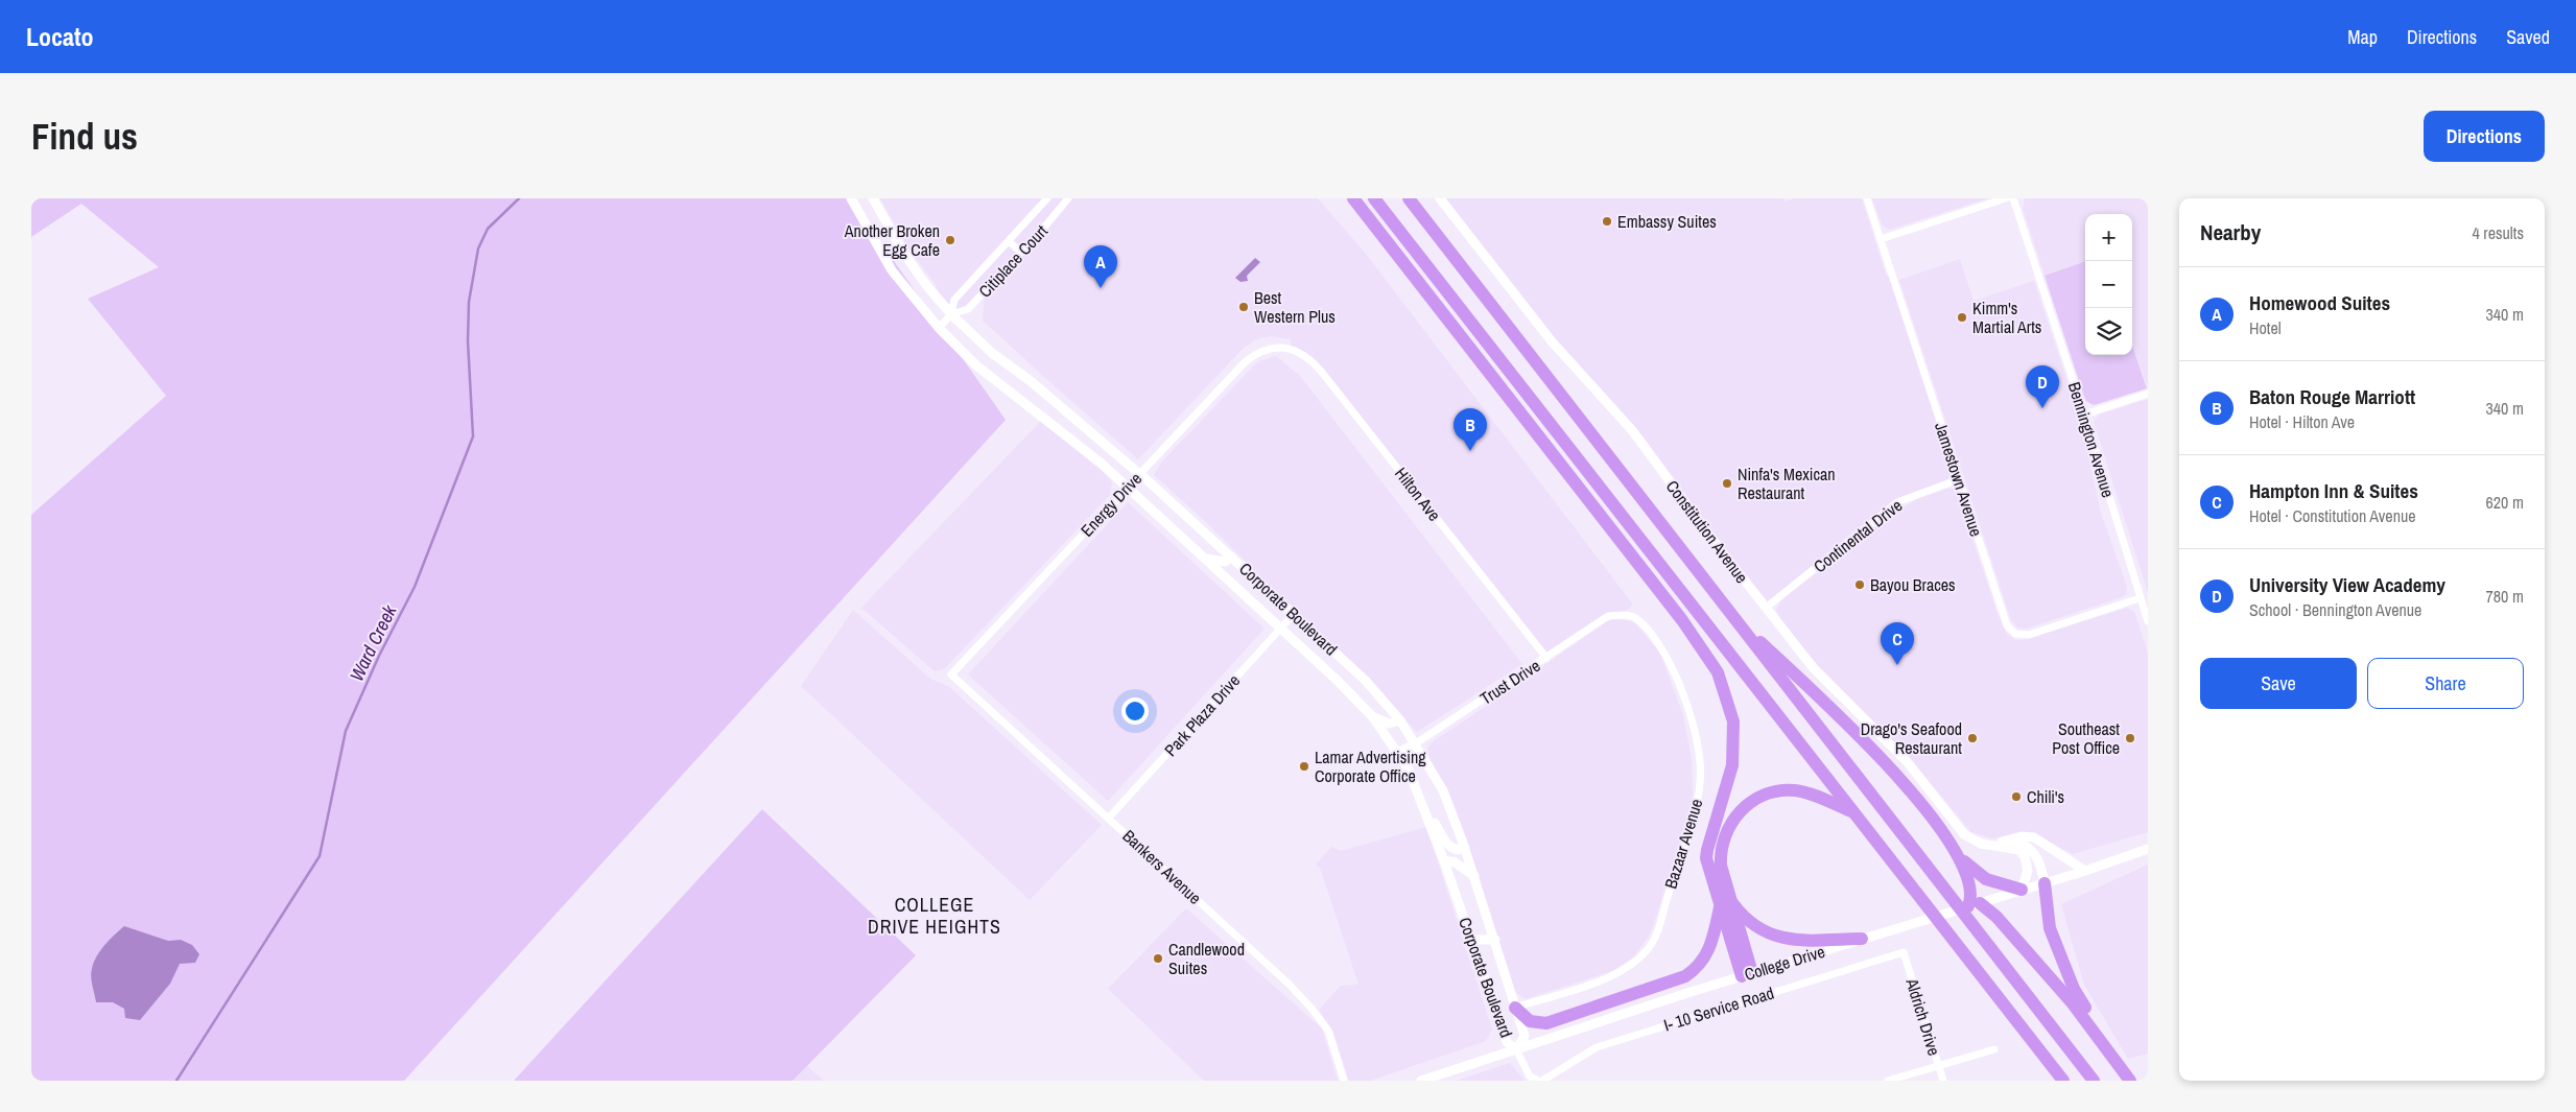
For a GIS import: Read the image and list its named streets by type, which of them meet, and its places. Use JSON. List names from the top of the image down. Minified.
{"streets":{"street":["Citiplace Court","Bennington Avenue","Jamestown Avenue","Hilton Ave","Energy Drive","Constitution Avenue","Continental Drive","Corporate Boulevard","Trust Drive","Park Plaza Drive","Bazaar Avenue","Bankers Avenue","College Drive","I- 10 Service Road","Aldrich Drive"]},"crossings":[["Citiplace Court","Corporate Boulevard"],["Bennington Avenue","Jamestown Avenue"],["Jamestown Avenue","Continental Drive"],["Hilton Ave","Energy Drive"],["Hilton Ave","Trust Drive"],["Energy Drive","Corporate Boulevard"],["Energy Drive","Bankers Avenue"],["Constitution Avenue","Continental Drive"],["Constitution Avenue","College Drive"],["Corporate Boulevard","Trust Drive"],["Corporate Boulevard","Park Plaza Drive"],["Corporate Boulevard","Bazaar Avenue"],["Corporate Boulevard","College Drive"],["Corporate Boulevard","I- 10 Service Road"],["Trust Drive","Bazaar Avenue"],["Park Plaza Drive","Bankers Avenue"],["College Drive","I- 10 Service Road"],["I- 10 Service Road","Aldrich Drive"]],"districts":["COLLEGE DRIVE HEIGHTS"],"water":["Ward Creek"],"places":["Embassy Suites","Another Broken Egg Cafe","Best Western Plus","Kimm's Martial Arts","Ninfa's Mexican Restaurant","Bayou Braces","Drago's Seafood Restaurant","Southeast Post Office","Lamar Advertising Corporate Office","Chili's","Candlewood Suites"],"page":{"header":"Locato","nav":["Map","Directions","Saved"],"buttons":["Directions",["Save","Share"]],"title":"Find us","heading":["Nearby","4 results"],"map_buttons":["+","−"],"pins":["A","D","B","C"],"list":[{"mark":"A","name":"Homewood Suites","note":"Hotel","value":"340 m"},{"mark":"B","name":"Baton Rouge Marriott","note":"Hotel · Hilton Ave","value":"340 m"},{"mark":"C","name":"Hampton Inn & Suites","note":"Hotel · Constitution Avenue","value":"620 m"},{"mark":"D","name":"University View Academy","note":"School · Bennington Avenue","value":"780 m"}]}}
